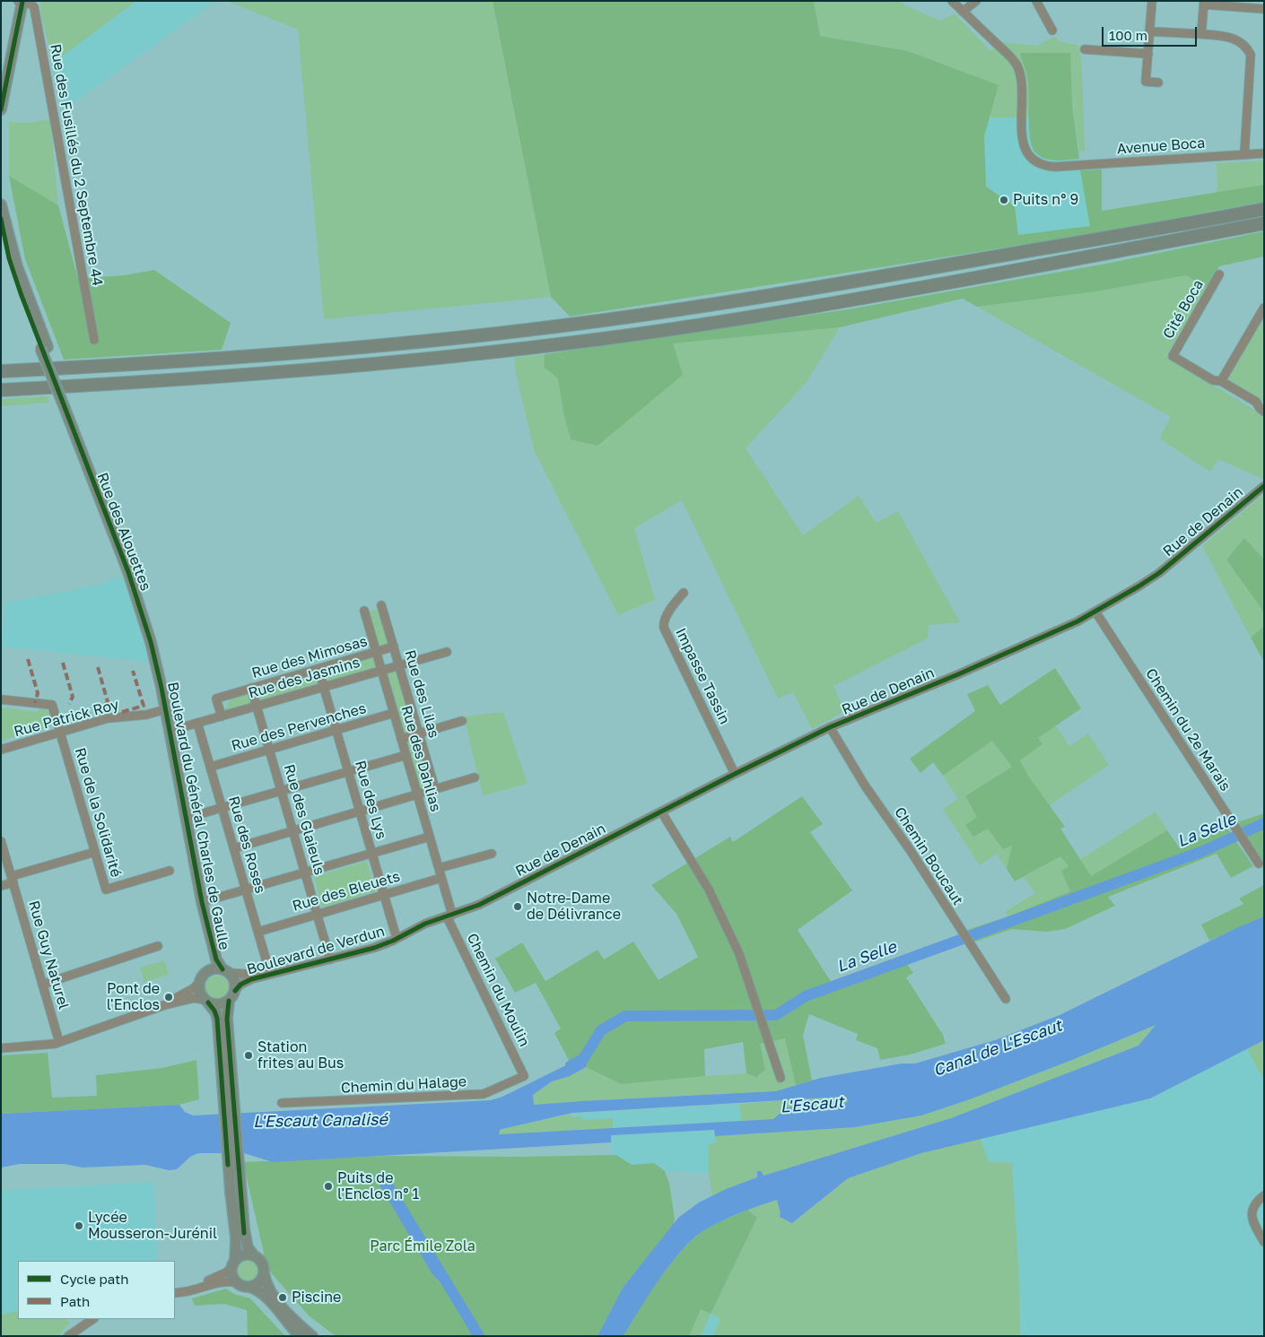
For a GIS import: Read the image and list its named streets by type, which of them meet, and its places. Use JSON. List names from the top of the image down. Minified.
{"streets":{"main road":["Rue des Alouettes","Boulevard du Général Charles de Gaulle"],"street":["Avenue Boca","Rue des Fusillés du 2 Septembre 44","Cité Boca","Rue de Denain","Rue des Mimosas","Impasse Tassin","Rue des Jasmins","Rue des Lilas","Rue Patrick Roy","Rue des Pervenches","Chemin du 2e Marais","Rue des Dahlias","Rue des Lys","Rue de la Solidarité","Rue des Glaieuls","Rue des Roses","Chemin Boucaut","Rue des Bleuets","Boulevard de Verdun","Rue Guy Naturel","Chemin du Moulin","Chemin du Halage"]},"crossings":[["Rue de Denain","Impasse Tassin"],["Rue de Denain","Chemin du 2e Marais"],["Rue de Denain","Chemin Boucaut"],["Rue de Denain","Boulevard de Verdun"],["Rue des Alouettes","Boulevard du Général Charles de Gaulle"],["Rue des Mimosas","Rue des Jasmins"],["Rue des Mimosas","Rue des Lilas"],["Rue des Mimosas","Rue des Dahlias"],["Rue des Mimosas","Rue des Lys"],["Rue des Mimosas","Rue des Glaieuls"],["Rue des Jasmins","Rue des Lilas"],["Rue des Jasmins","Rue des Dahlias"],["Rue des Jasmins","Rue des Lys"],["Rue des Jasmins","Boulevard du Général Charles de Gaulle"],["Rue des Jasmins","Rue des Glaieuls"],["Rue des Jasmins","Rue des Roses"],["Rue Patrick Roy","Rue de la Solidarité"],["Rue Patrick Roy","Boulevard du Général Charles de Gaulle"],["Rue des Pervenches","Rue des Dahlias"],["Rue des Pervenches","Rue des Lys"],["Rue des Pervenches","Rue des Glaieuls"],["Rue des Pervenches","Rue des Roses"],["Rue des Dahlias","Rue des Bleuets"],["Rue des Dahlias","Boulevard de Verdun"],["Rue des Dahlias","Chemin du Moulin"],["Rue des Lys","Rue des Bleuets"],["Rue des Lys","Boulevard de Verdun"],["Boulevard du Général Charles de Gaulle","Boulevard de Verdun"],["Rue des Glaieuls","Rue des Bleuets"],["Rue des Glaieuls","Boulevard de Verdun"],["Rue des Roses","Rue des Bleuets"],["Rue des Roses","Boulevard de Verdun"],["Boulevard de Verdun","Chemin du Moulin"],["Chemin du Moulin","Chemin du Halage"]],"water":["La Selle","Canal de L'Escaut","L'Escaut","L'Escaut Canalisé"],"parks":["Parc Émile Zola"],"places":["Puits n° 9","Notre-Dame de Délivrance","Pont de l'Enclos","Station frites au Bus","Puits de l'Enclos n° 1","Lycée Mousseron-Jurénil","Piscine"],"legend":["Cycle path","Path"],"scale_bar":"100 m"}
